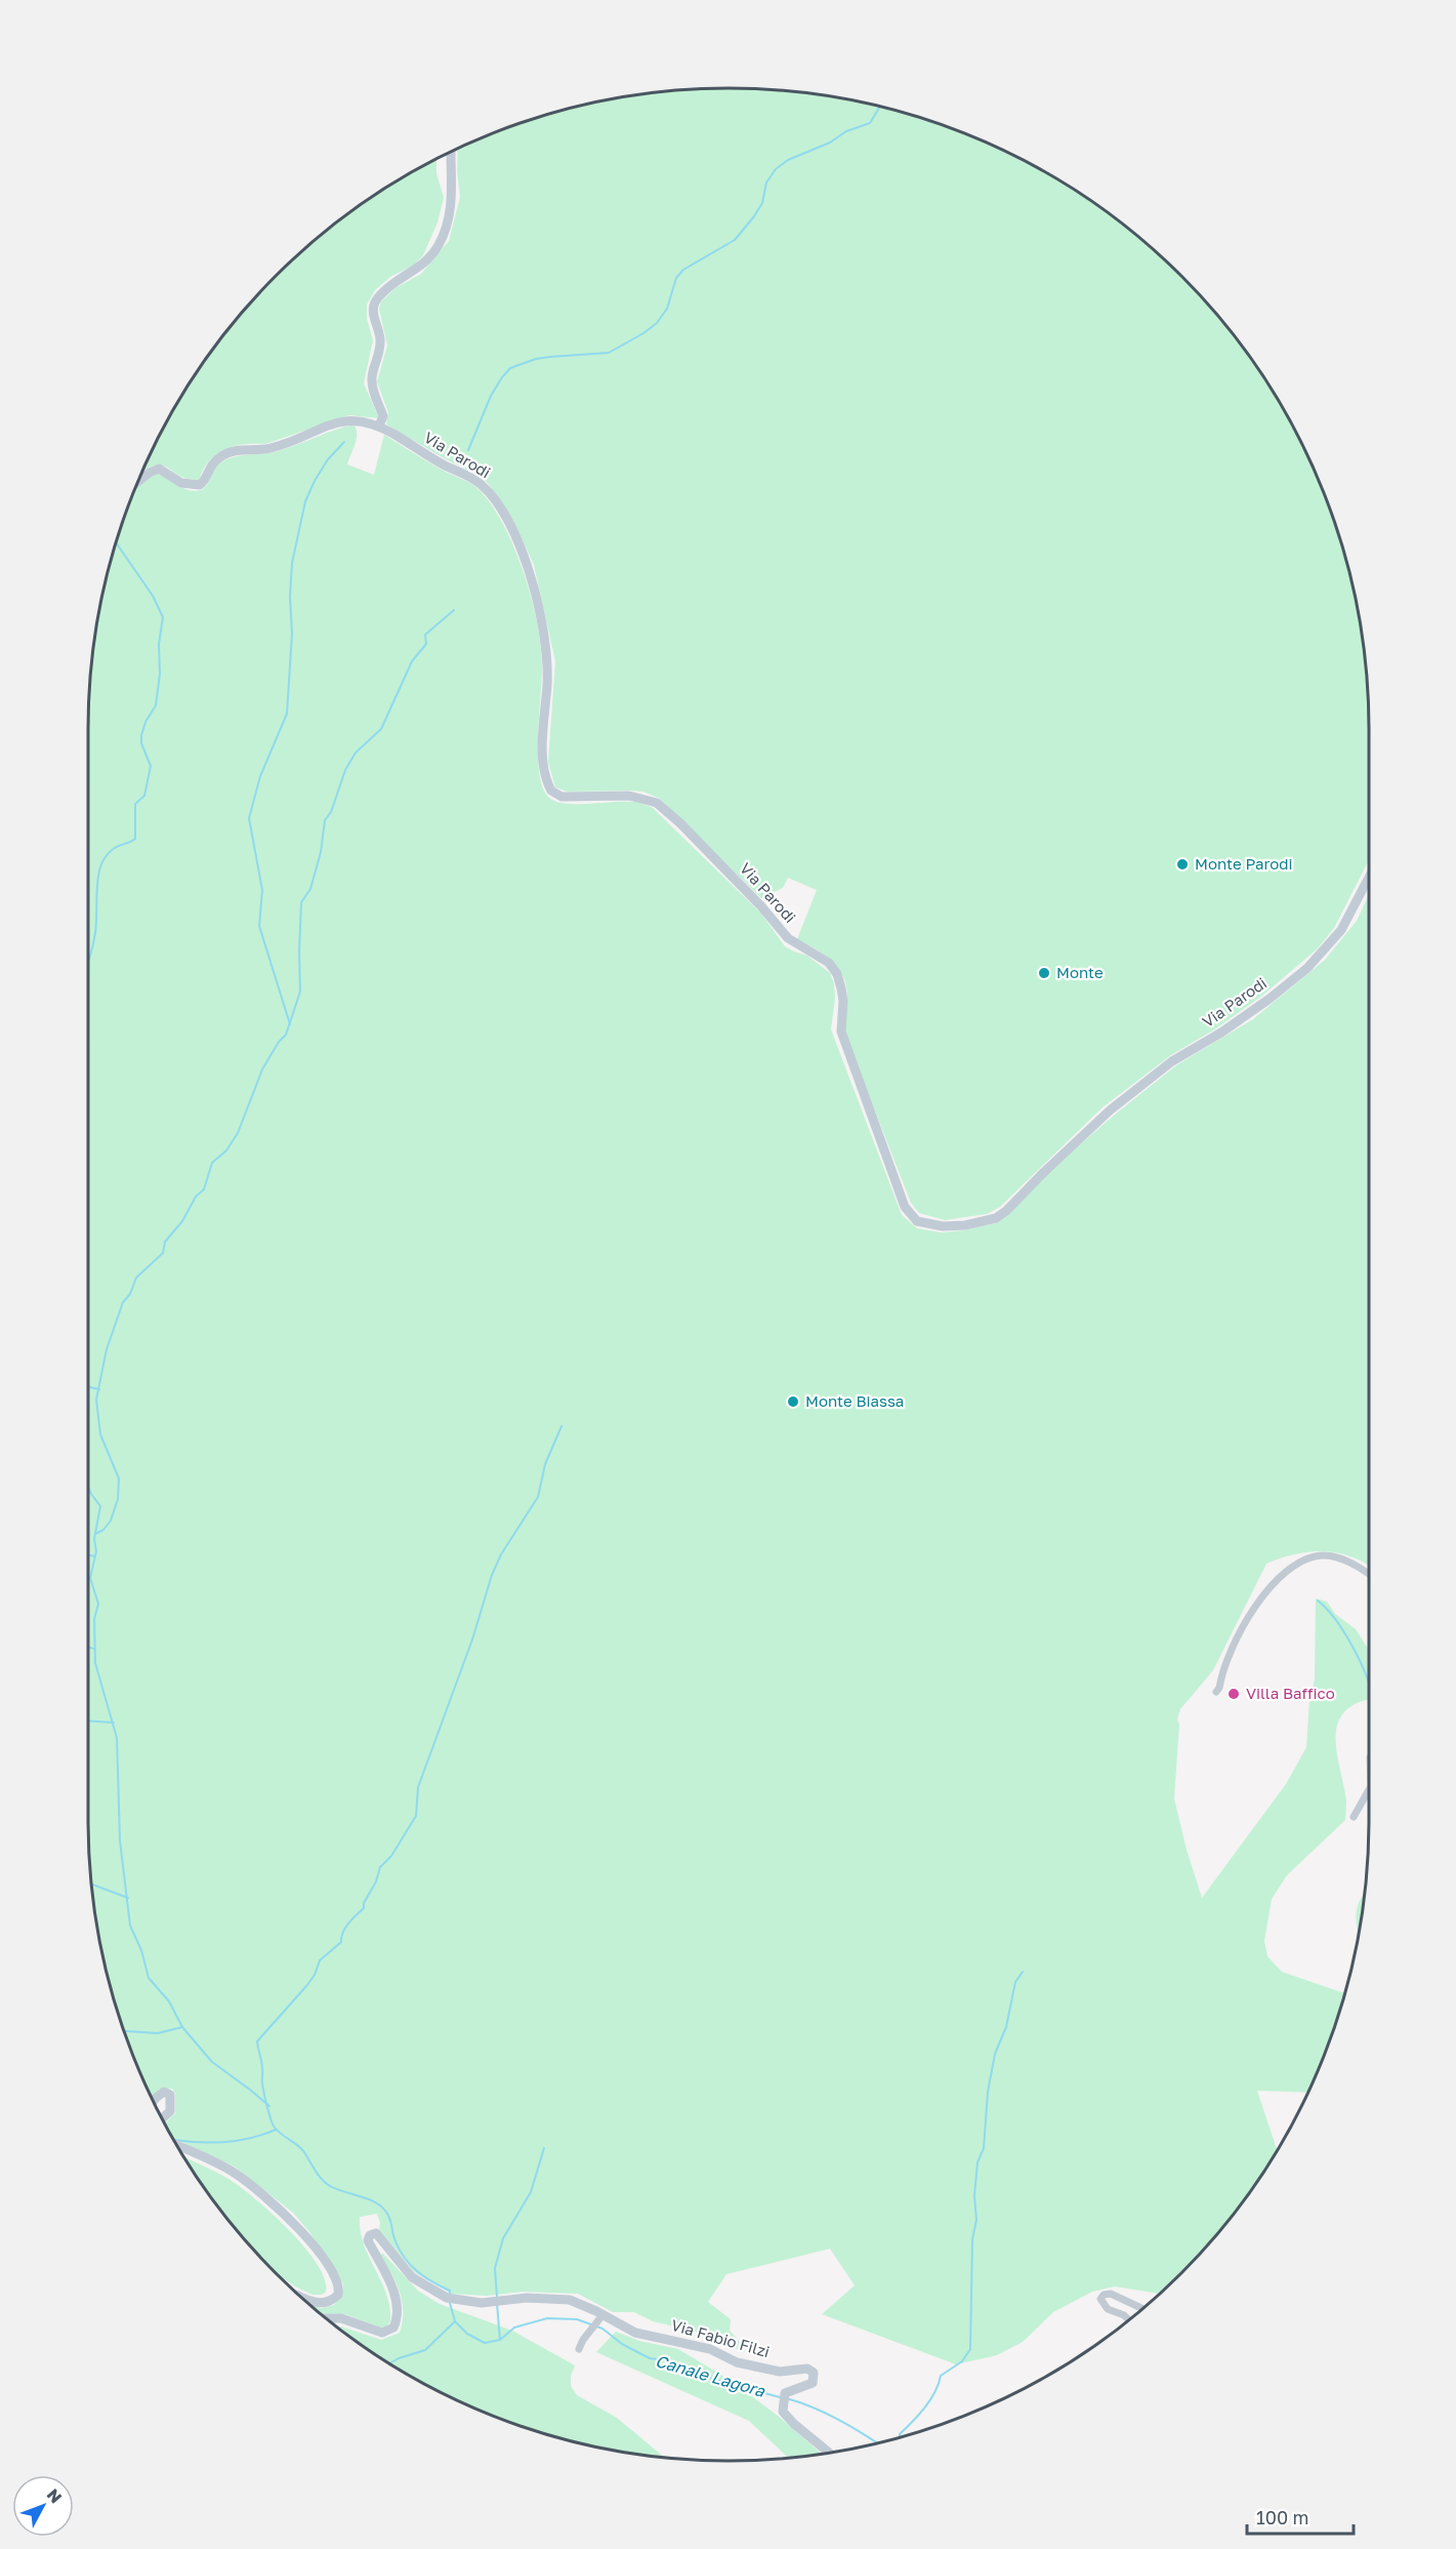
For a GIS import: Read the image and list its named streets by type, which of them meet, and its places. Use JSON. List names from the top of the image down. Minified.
{"streets":{"street":["Via Parodi","Via Fabio Filzi"]},"water":["Canale Lagora"],"places":["Monte Parodi","Monte","Monte Biassa","Villa Baffico"],"scale_bar":"100 m","north":"top right"}
